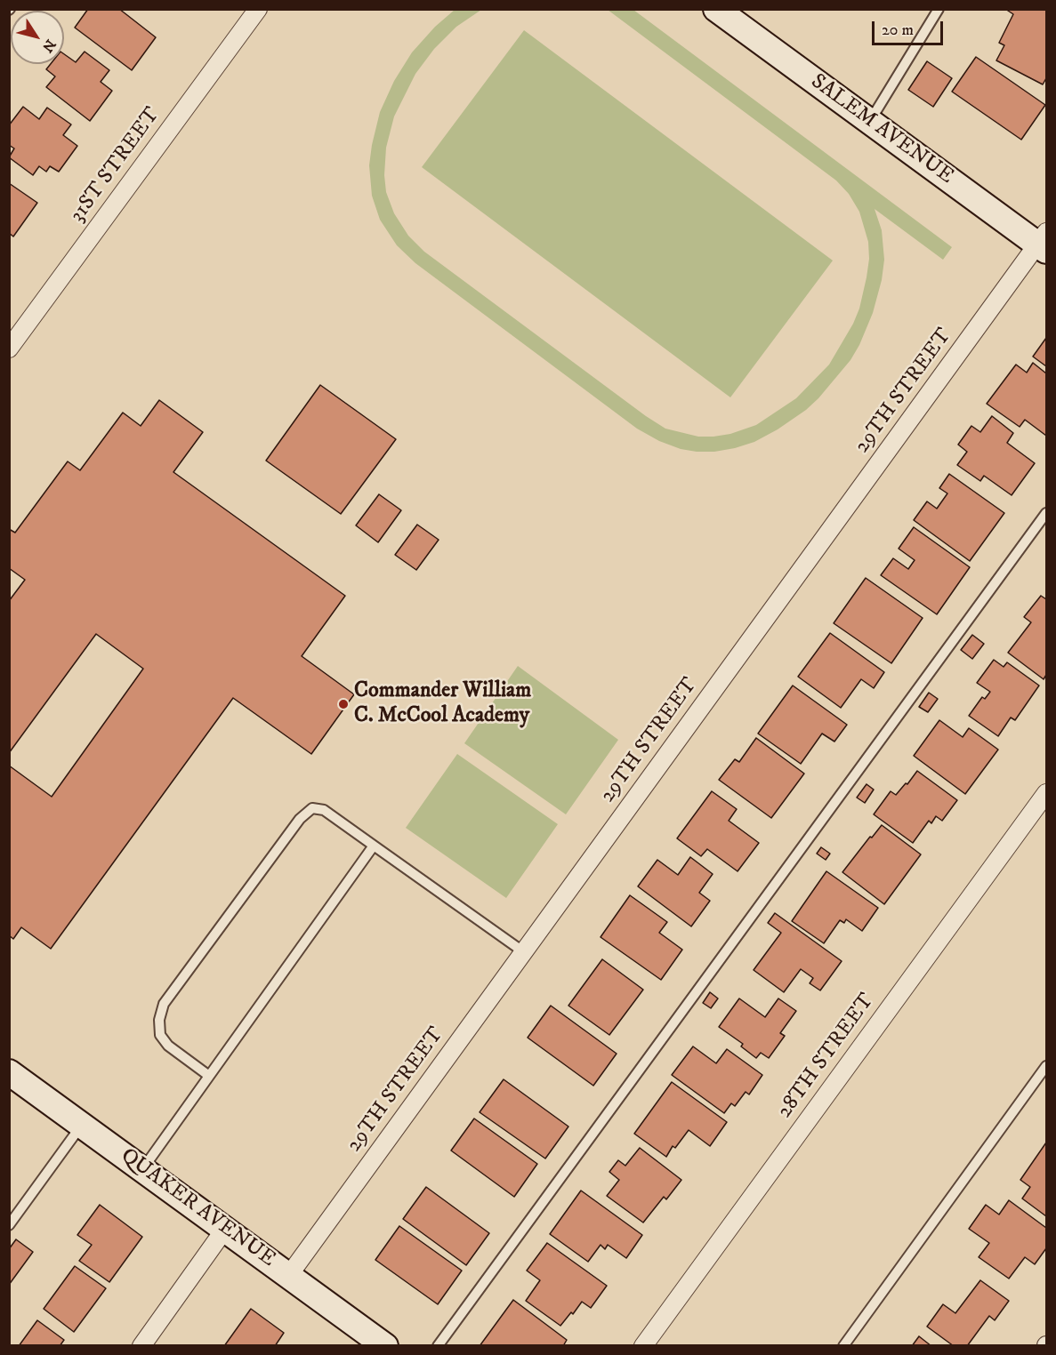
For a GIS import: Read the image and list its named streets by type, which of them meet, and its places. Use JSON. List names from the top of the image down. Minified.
{"streets":{"main road":["SALEM AVENUE","QUAKER AVENUE"],"street":["31ST STREET","29TH STREET","28TH STREET"]},"crossings":[["SALEM AVENUE","29TH STREET"],["29TH STREET","QUAKER AVENUE"]],"places":["Commander William C. McCool Academy"],"scale_bar":"20 m","north":"bottom right"}
